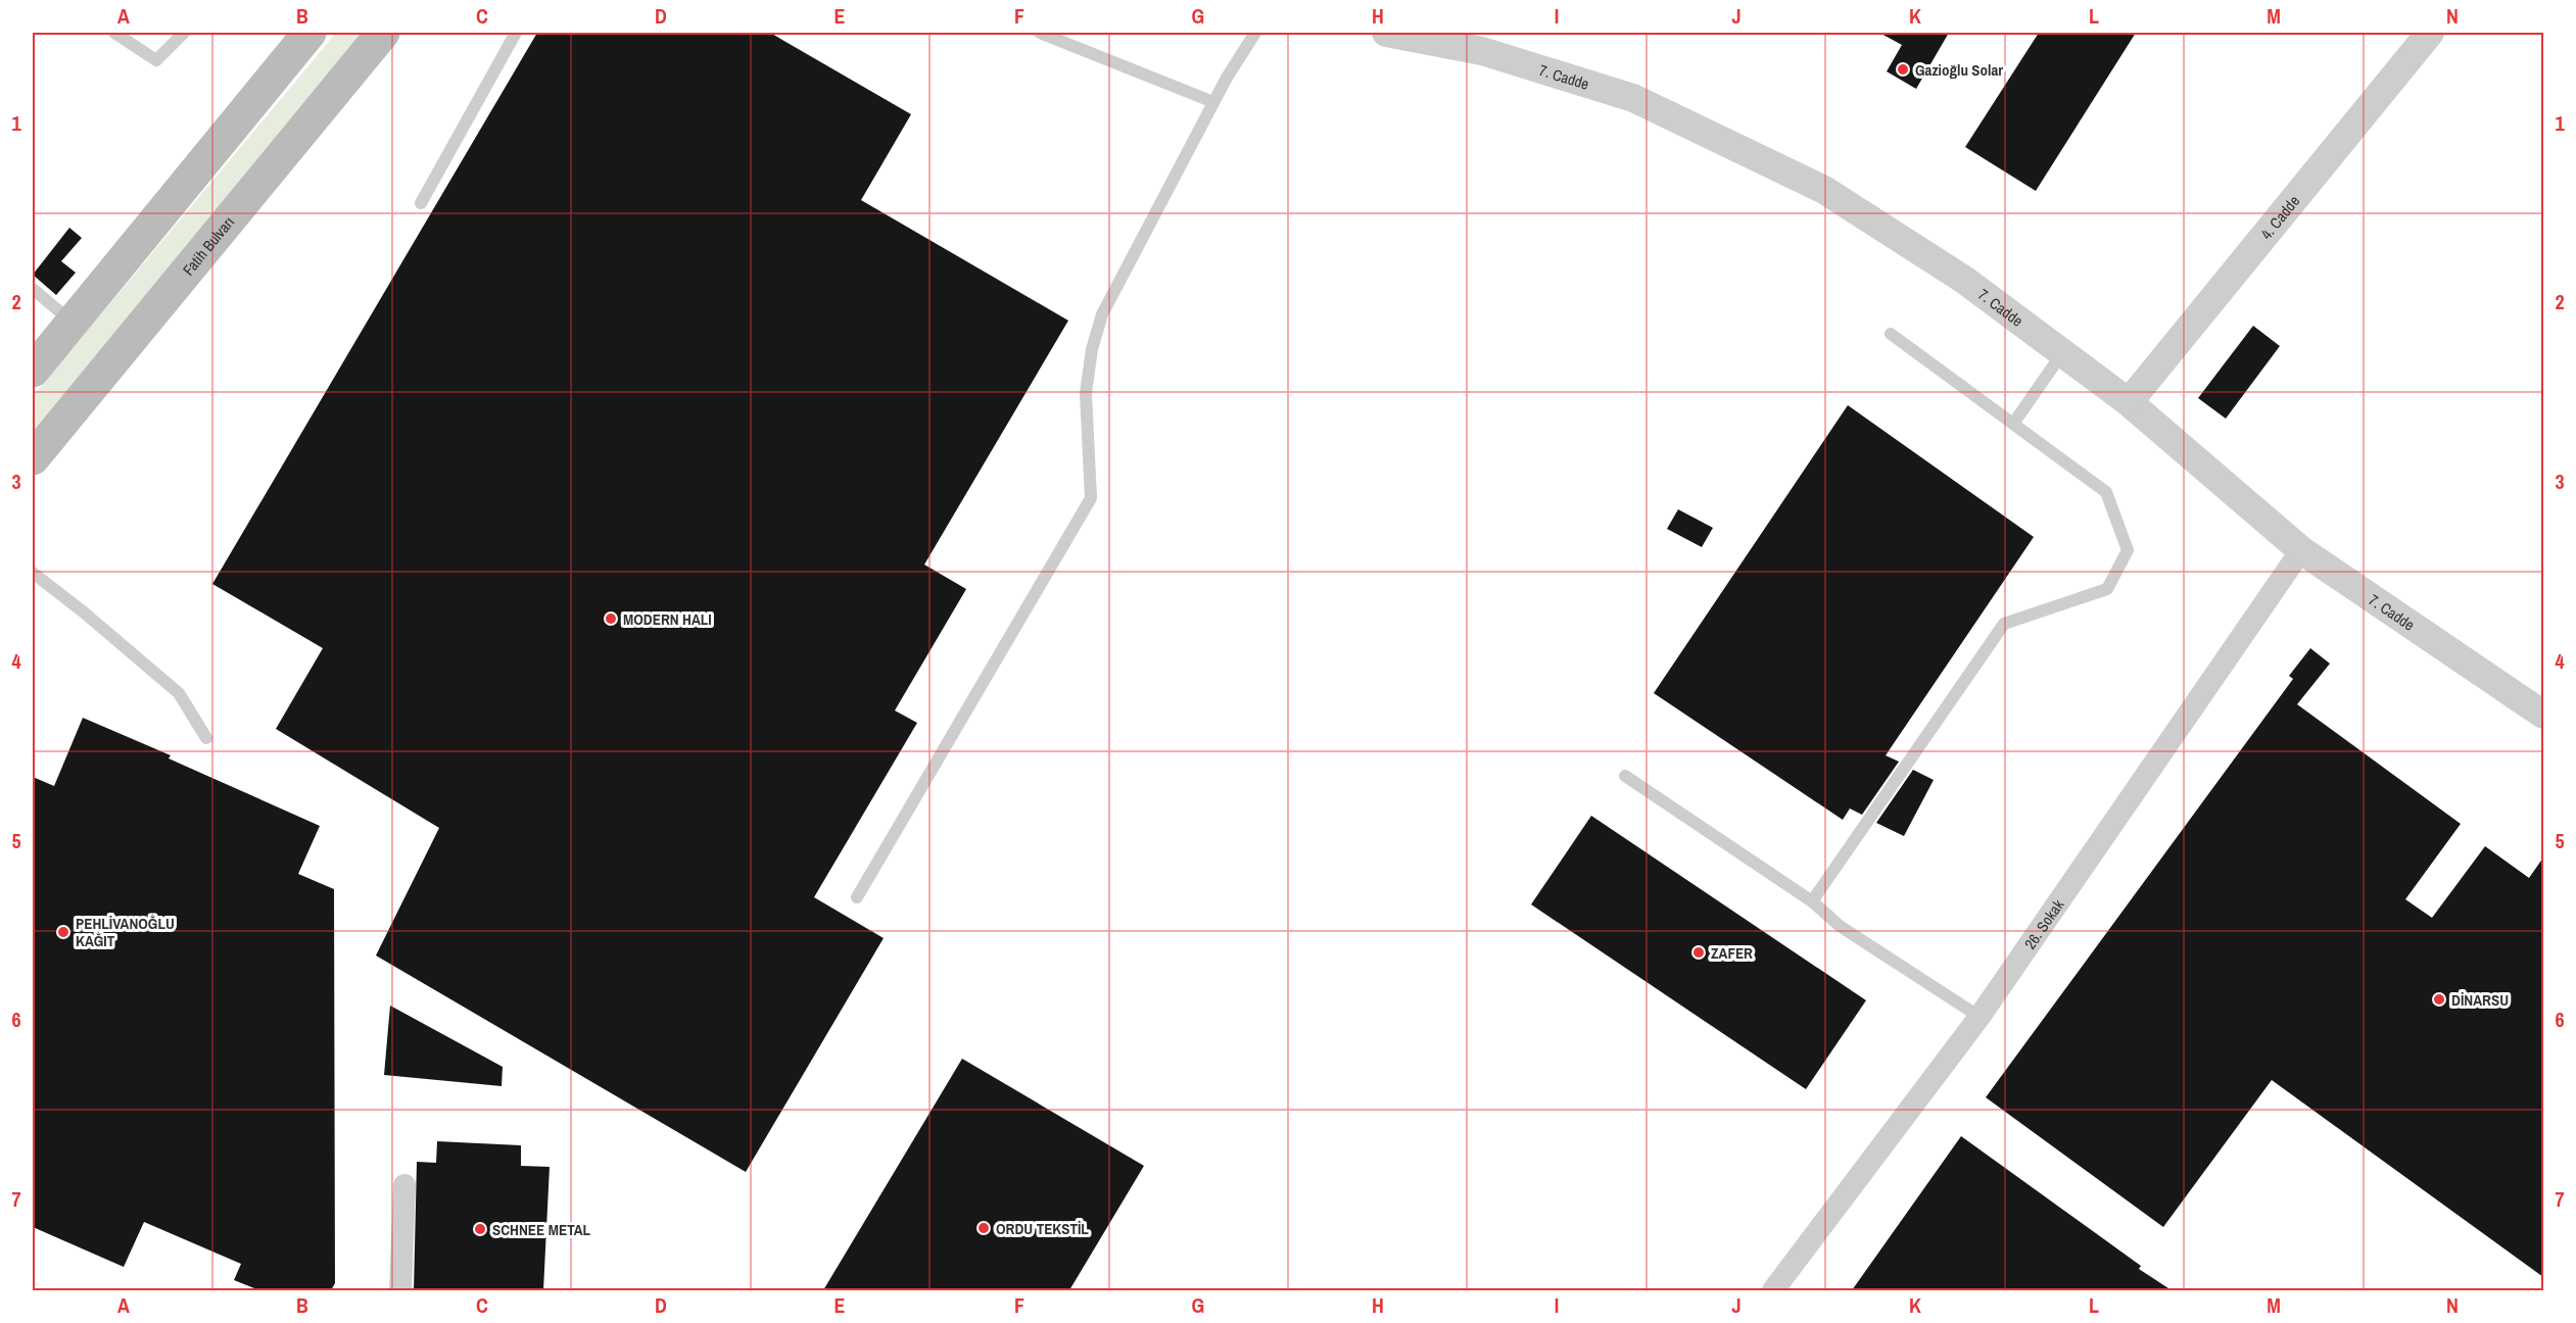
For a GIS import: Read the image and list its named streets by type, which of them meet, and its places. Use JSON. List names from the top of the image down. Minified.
{"streets":{"main road":["Fatih Bulvarı"],"street":["7. Cadde","4. Cadde","26. Sokak"]},"crossings":[["7. Cadde","4. Cadde"],["7. Cadde","26. Sokak"]],"places":["Gazioğlu Solar","MODERN HALI","PEHLİVANOĞLU KAĞIT","ZAFER","DİNARSU","ORDU TEKSTİL","SCHNEE METAL"],"grid":{"columns":["A","B","C","D","E","F","G","H","I","J","K","L","M","N"],"rows":["1","2","3","4","5","6","7"]}}
